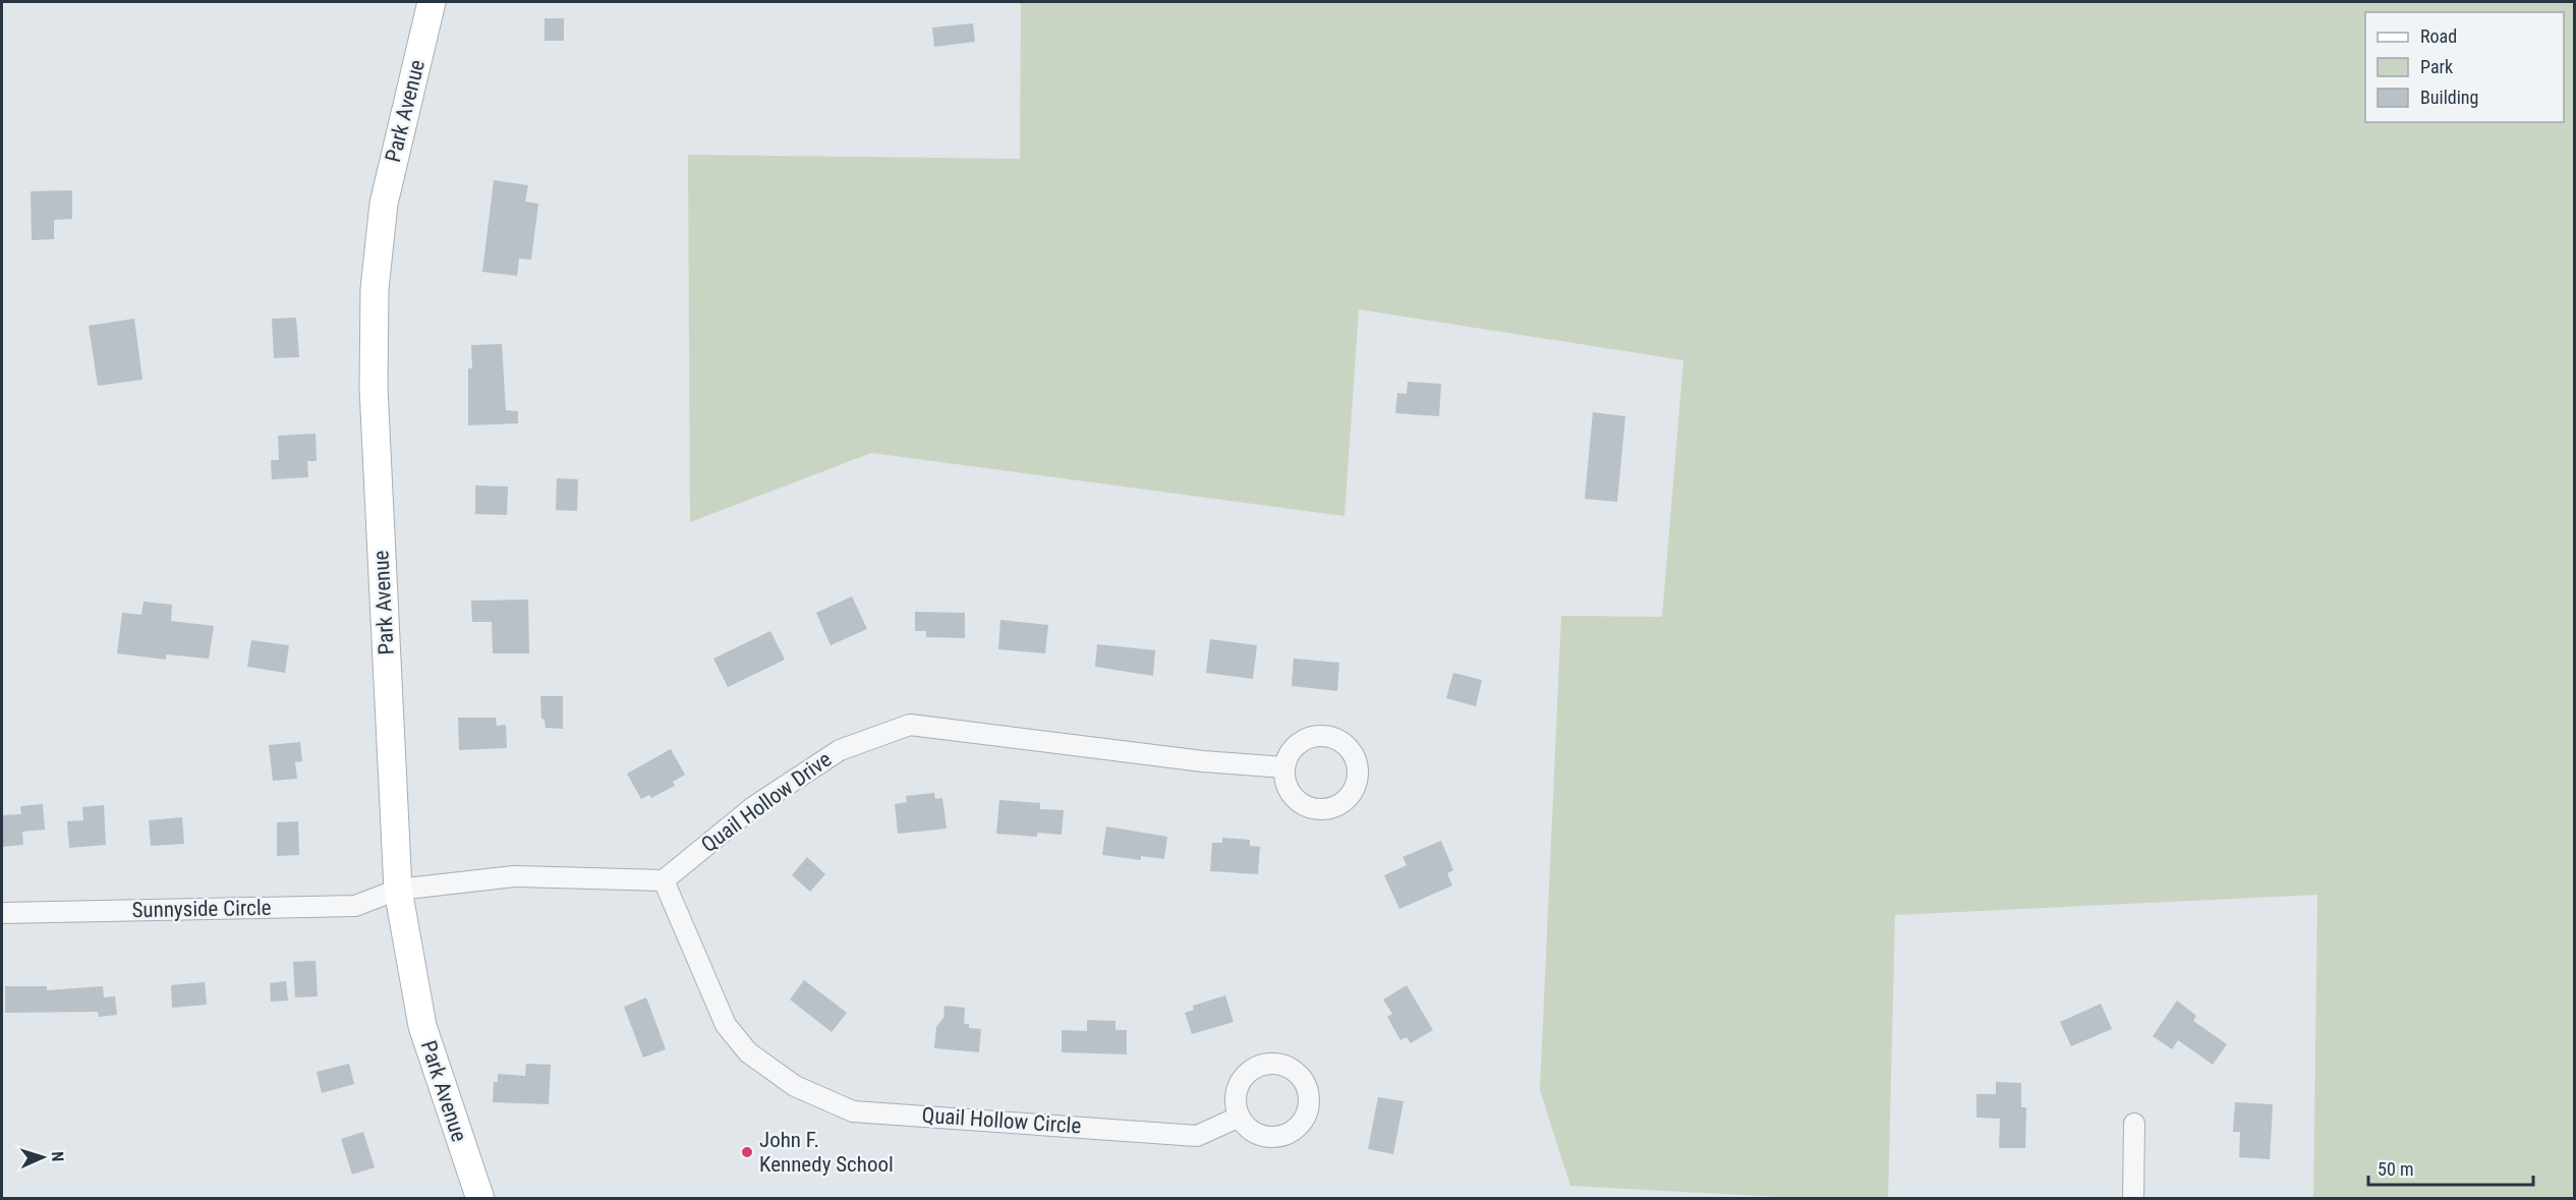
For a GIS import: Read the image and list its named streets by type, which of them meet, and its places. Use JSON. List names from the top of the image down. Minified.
{"streets":{"main road":["Park Avenue"],"street":["Quail Hollow Drive","Sunnyside Circle","Quail Hollow Circle"]},"crossings":[["Park Avenue","Sunnyside Circle"],["Quail Hollow Drive","Quail Hollow Circle"]],"places":["John F. Kennedy School"],"legend":["Road","Park","Building"],"scale_bar":"50 m","north":"right"}
